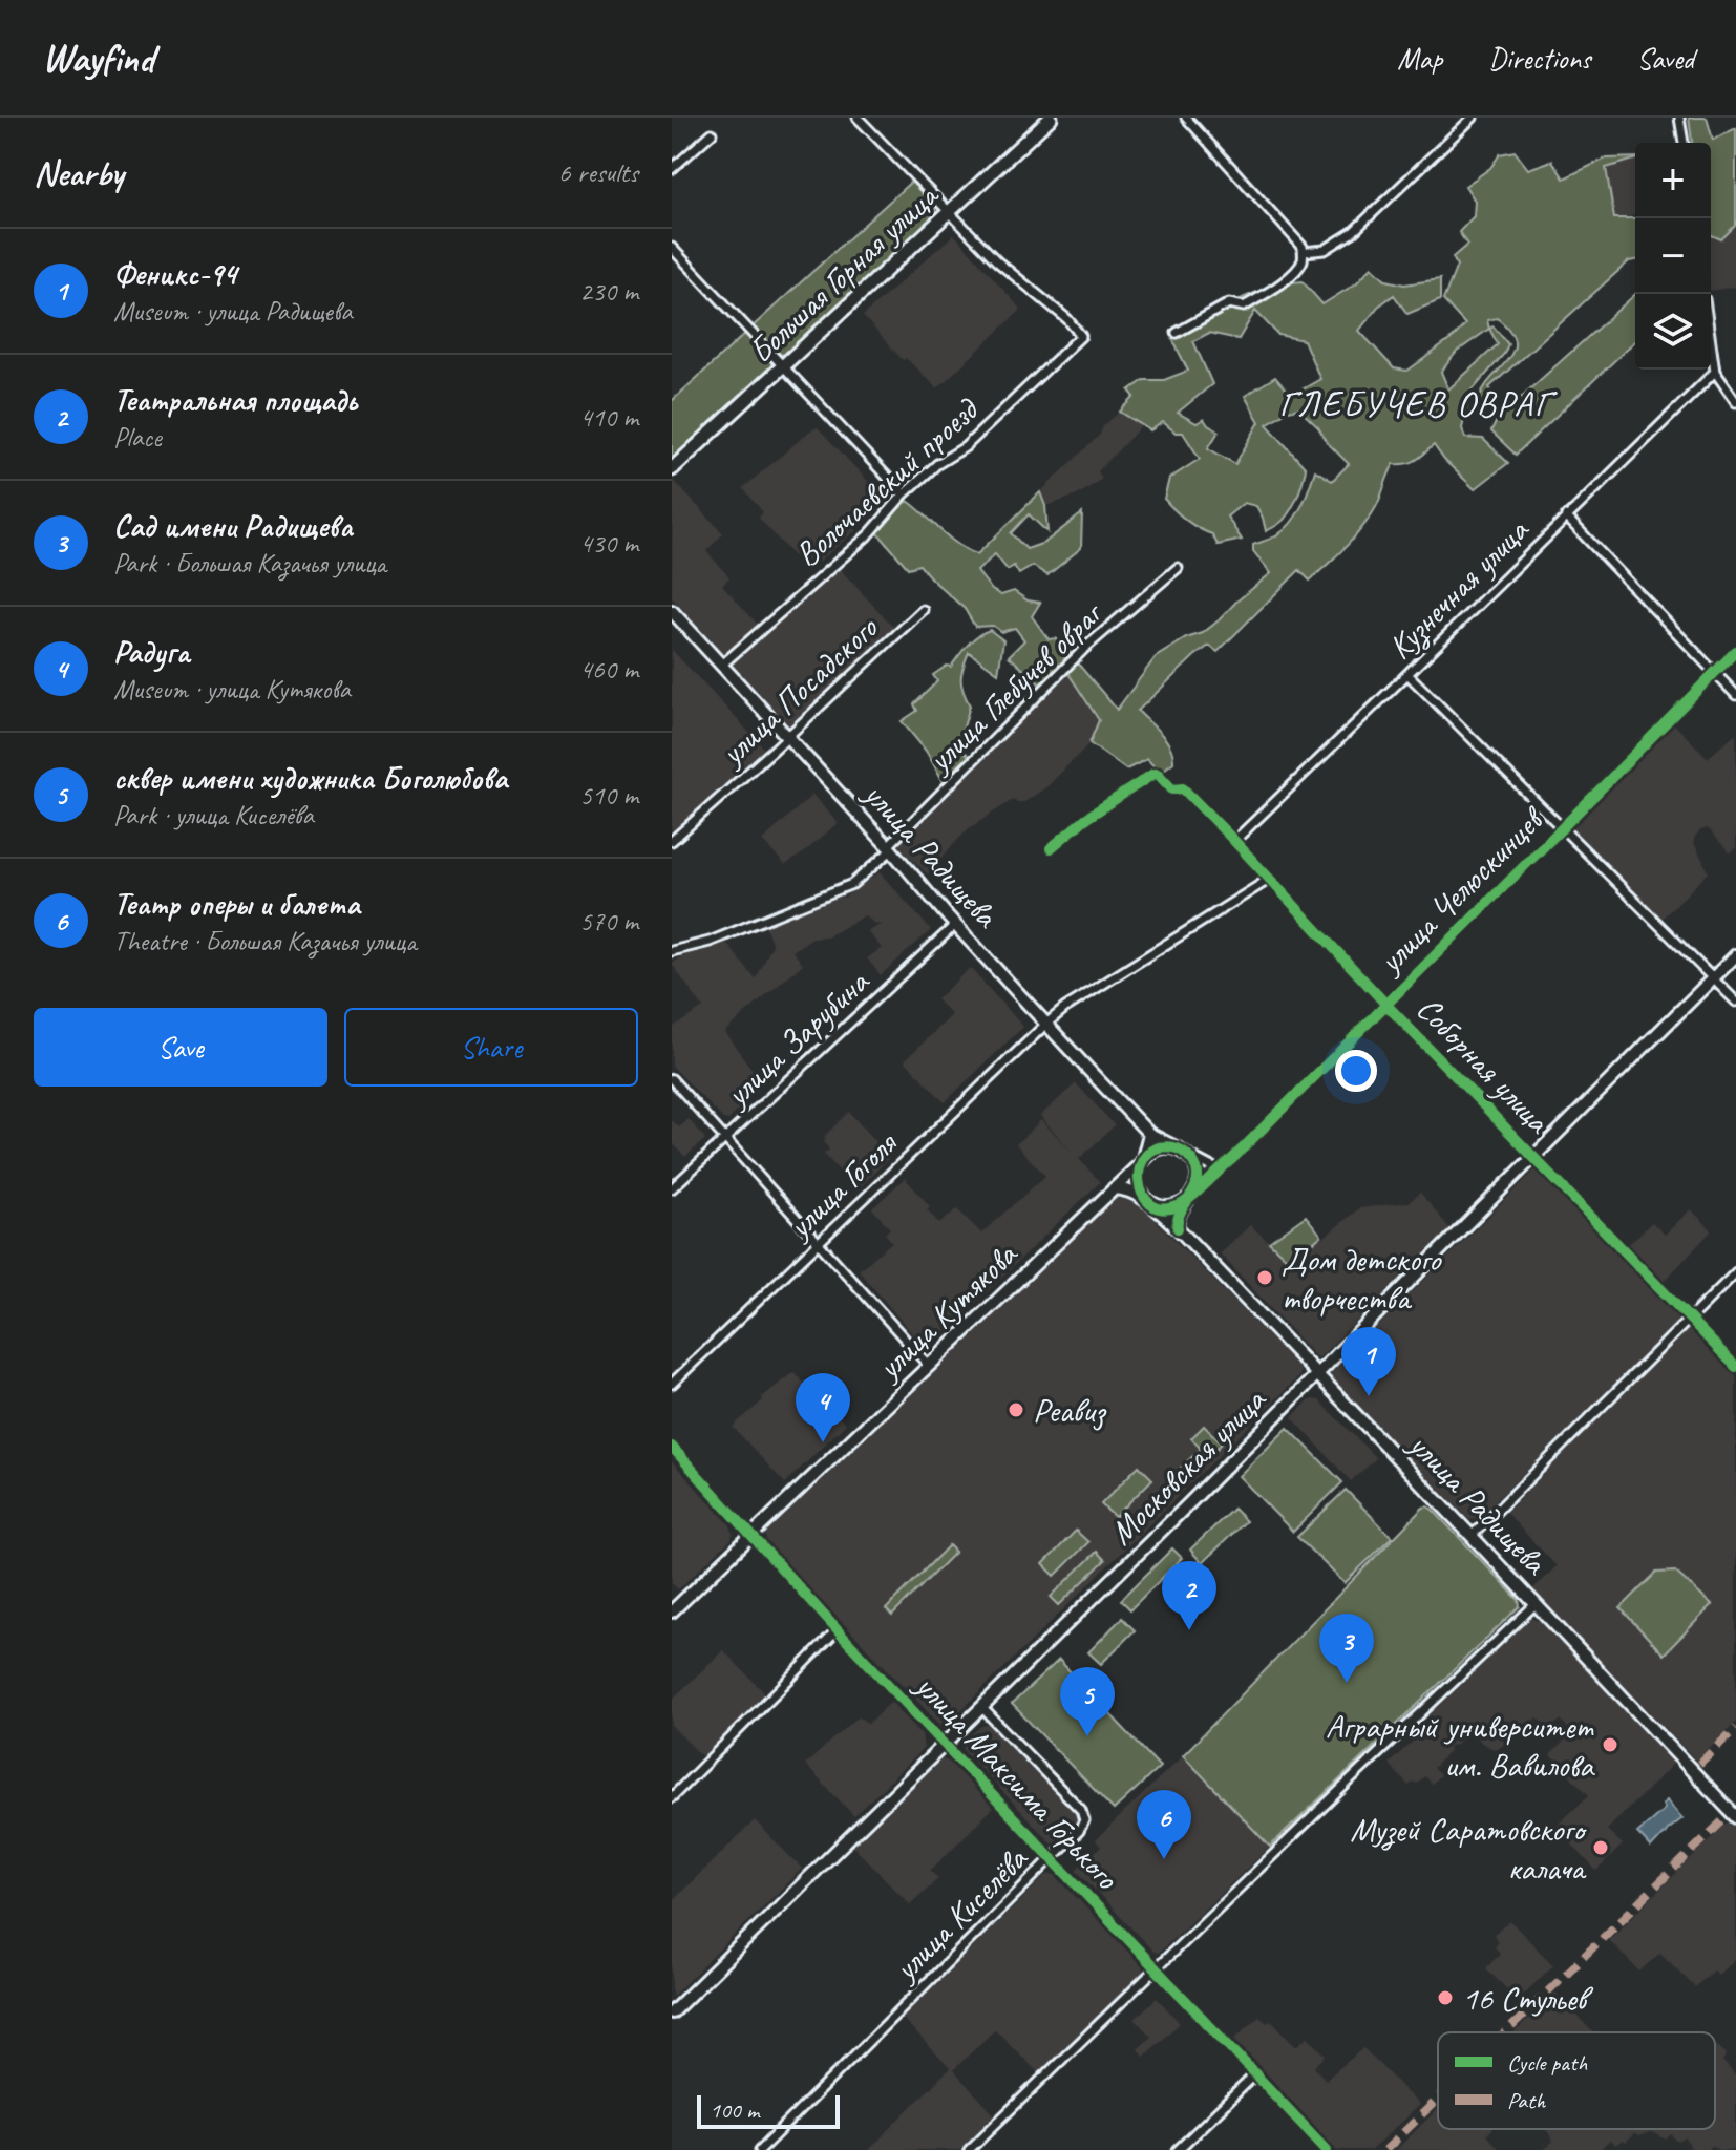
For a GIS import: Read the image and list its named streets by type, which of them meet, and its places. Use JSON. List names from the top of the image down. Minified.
{"streets":{"main road":["Большая Горная улица"],"street":["Волочаевский проезд","Кузнечная улица","улица Глебучев овраг","улица Посадского","улица Радищева","улица Челюскинцев","улица Зарубина","Соборная улица","улица Гоголя","улица Кутякова","Московская улица","улица Максима Горького","улица Киселёва"]},"crossings":[["Большая Горная улица","Волочаевский проезд"],["Волочаевский проезд","улица Радищева"],["Кузнечная улица","Соборная улица"],["улица Глебучев овраг","улица Радищева"],["улица Посадского","улица Радищева"],["улица Радищева","улица Челюскинцев"],["улица Радищева","улица Зарубина"],["улица Радищева","улица Гоголя"],["улица Радищева","улица Кутякова"],["улица Радищева","Московская улица"],["улица Челюскинцев","Соборная улица"],["улица Челюскинцев","улица Кутякова"],["Соборная улица","Московская улица"],["улица Кутякова","улица Максима Горького"],["Московская улица","улица Максима Горького"],["Московская улица","улица Киселёва"],["улица Максима Горького","улица Киселёва"]],"districts":["ГЛЕБУЧЕВ ОВРАГ"],"places":["Дом детского творчества","Реавиз","Аграрный университет им. Вавилова","Музей Саратовского калача","16 Стульев"],"legend":["Cycle path","Path"],"scale_bar":"100 m","page":{"header":"Wayfind","nav":["Map","Directions","Saved"],"heading":["Nearby","6 results"],"map_buttons":["+","−"],"list":[{"mark":"1","name":"Феникс-94","note":"Museum · улица Радищева","value":"230 m"},{"mark":"2","name":"Театральная площадь","note":"Place","value":"410 m"},{"mark":"3","name":"Сад имени Радищева","note":"Park · Большая Казачья улица","value":"430 m"},{"mark":"4","name":"Радуга","note":"Museum · улица Кутякова","value":"460 m"},{"mark":"5","name":"сквер имени художника Боголюбова","note":"Park · улица Киселёва","value":"510 m"},{"mark":"6","name":"Театр оперы и балета","note":"Theatre · Большая Казачья улица","value":"570 m"}],"buttons":["Save","Share"],"pins":["1","4","2","3","5","6"],"scale":"100 m"}}
